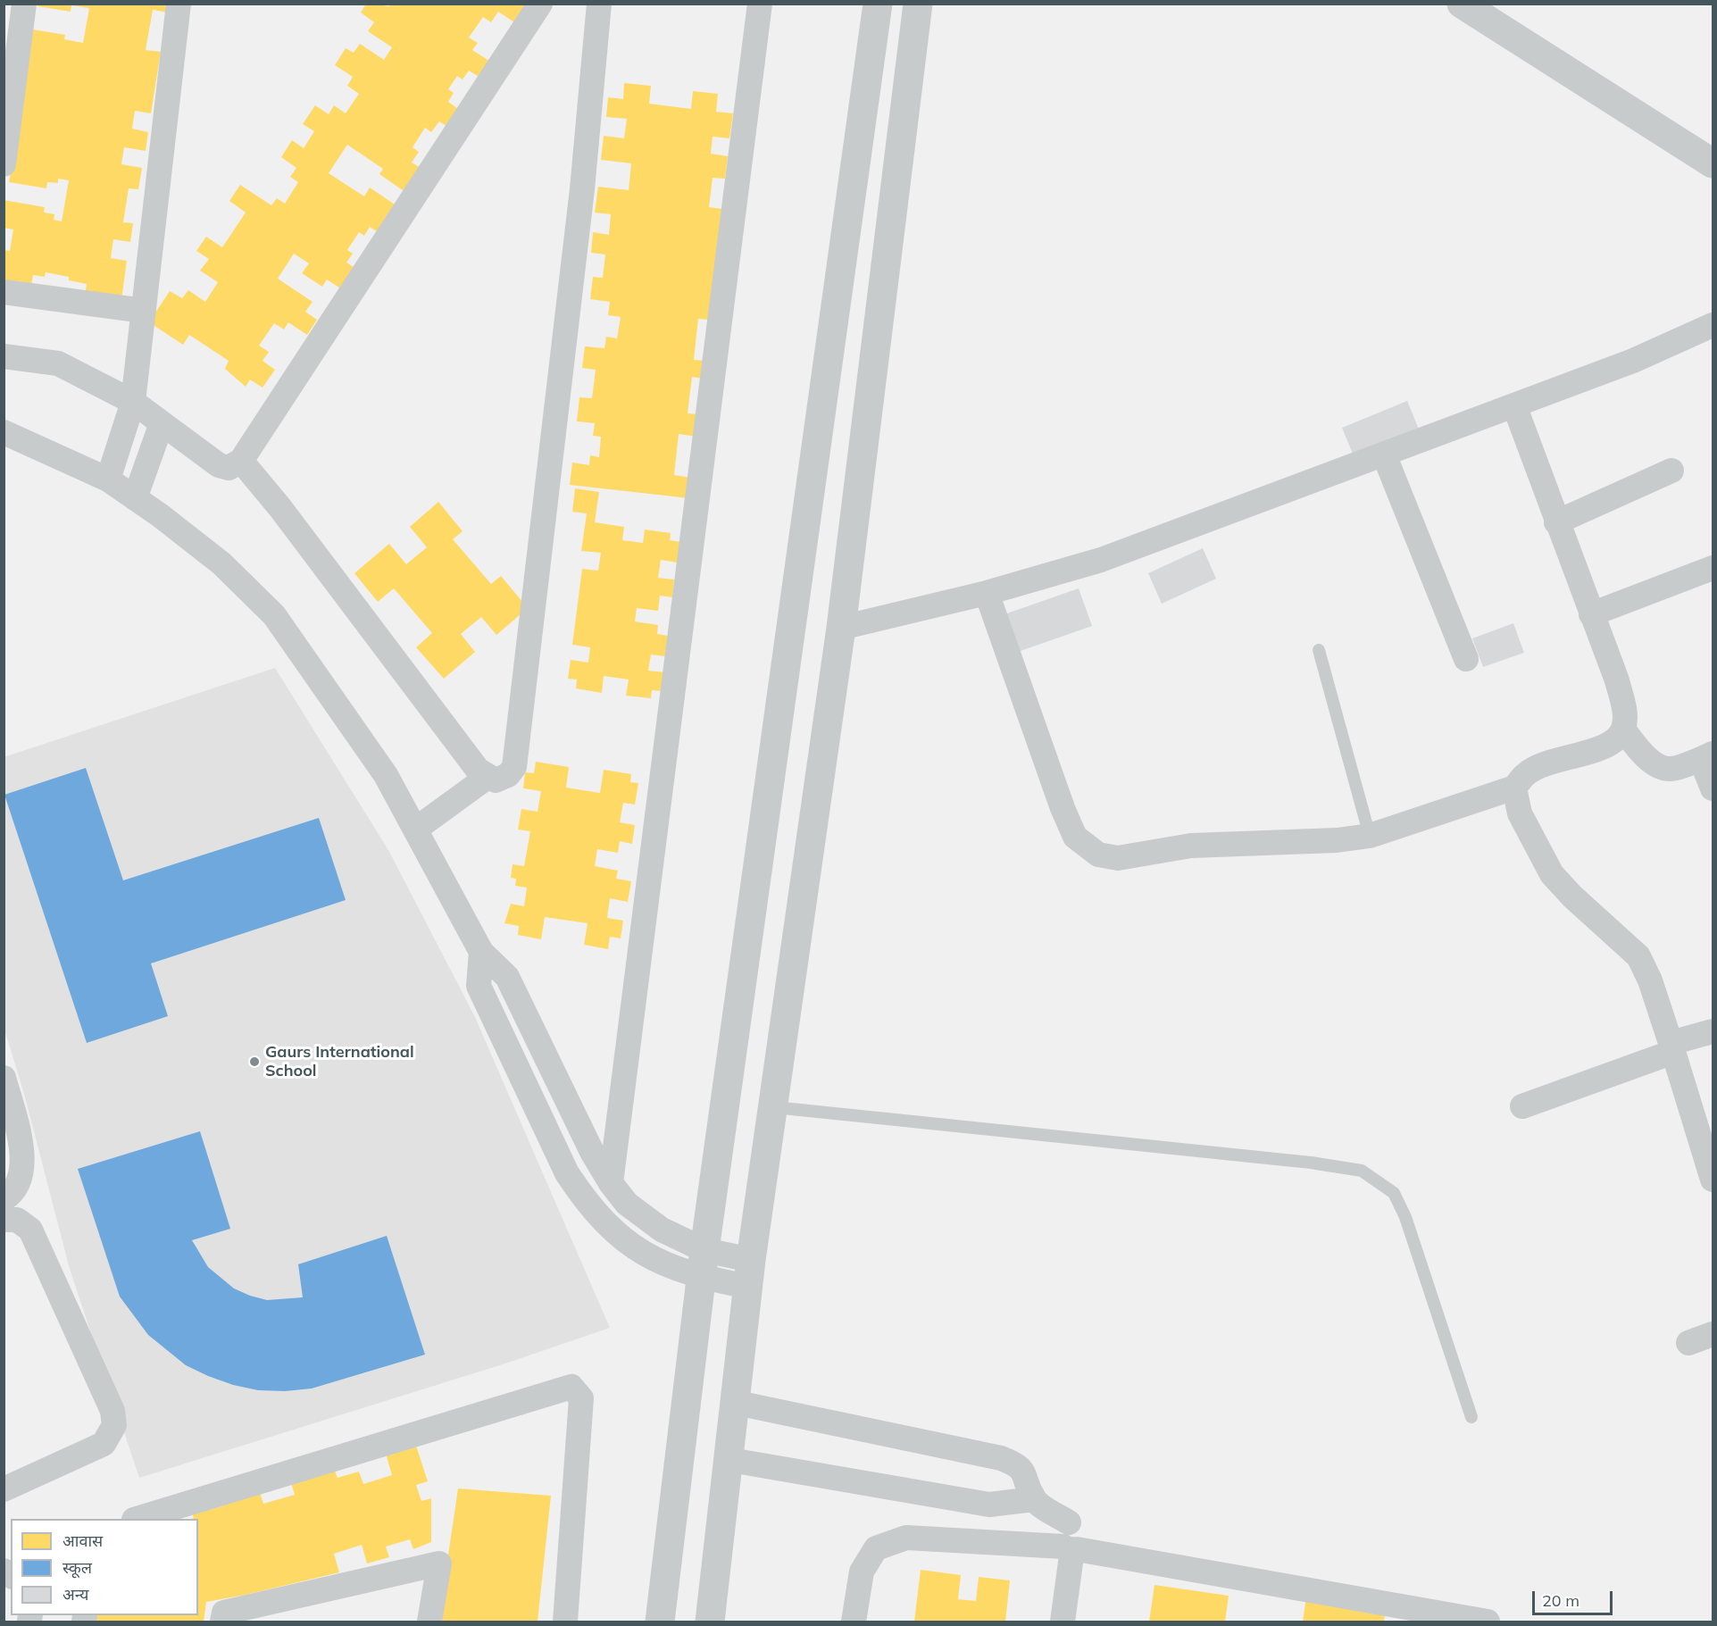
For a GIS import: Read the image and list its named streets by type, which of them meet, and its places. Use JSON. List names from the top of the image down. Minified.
{"places":["Gaurs International School"],"legend":["आवास","स्कूल","अन्य"],"scale_bar":"20 m"}
